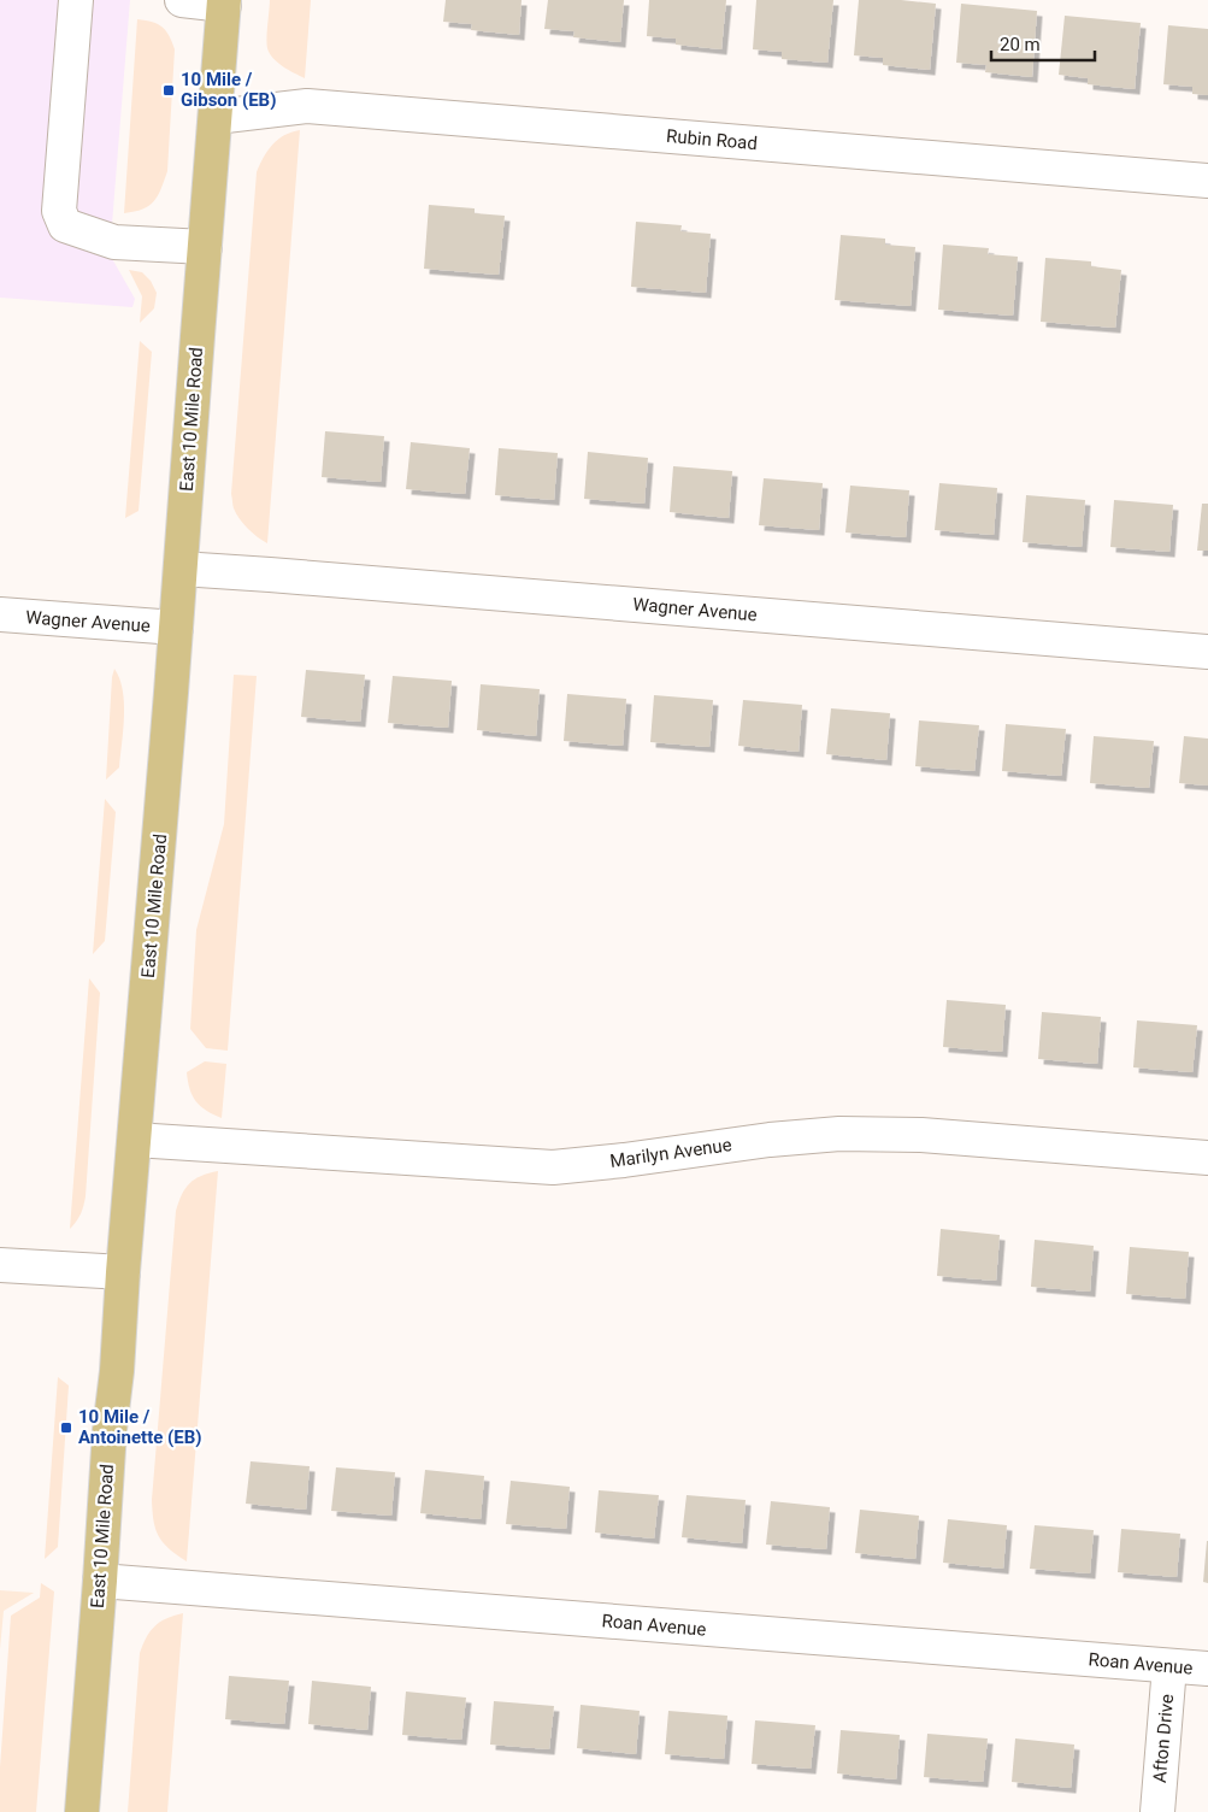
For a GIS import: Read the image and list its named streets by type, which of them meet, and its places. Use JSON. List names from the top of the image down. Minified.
{"streets":{"main road":["East 10 Mile Road"],"street":["Rubin Road","Wagner Avenue","Marilyn Avenue","Roan Avenue","Afton Drive"]},"crossings":[["Rubin Road","East 10 Mile Road"],["East 10 Mile Road","Wagner Avenue"],["East 10 Mile Road","Marilyn Avenue"],["East 10 Mile Road","Roan Avenue"],["Roan Avenue","Afton Drive"]],"places":{"transit":["10 Mile / Gibson (EB)","10 Mile / Antoinette (EB)"]},"scale_bar":"20 m"}
